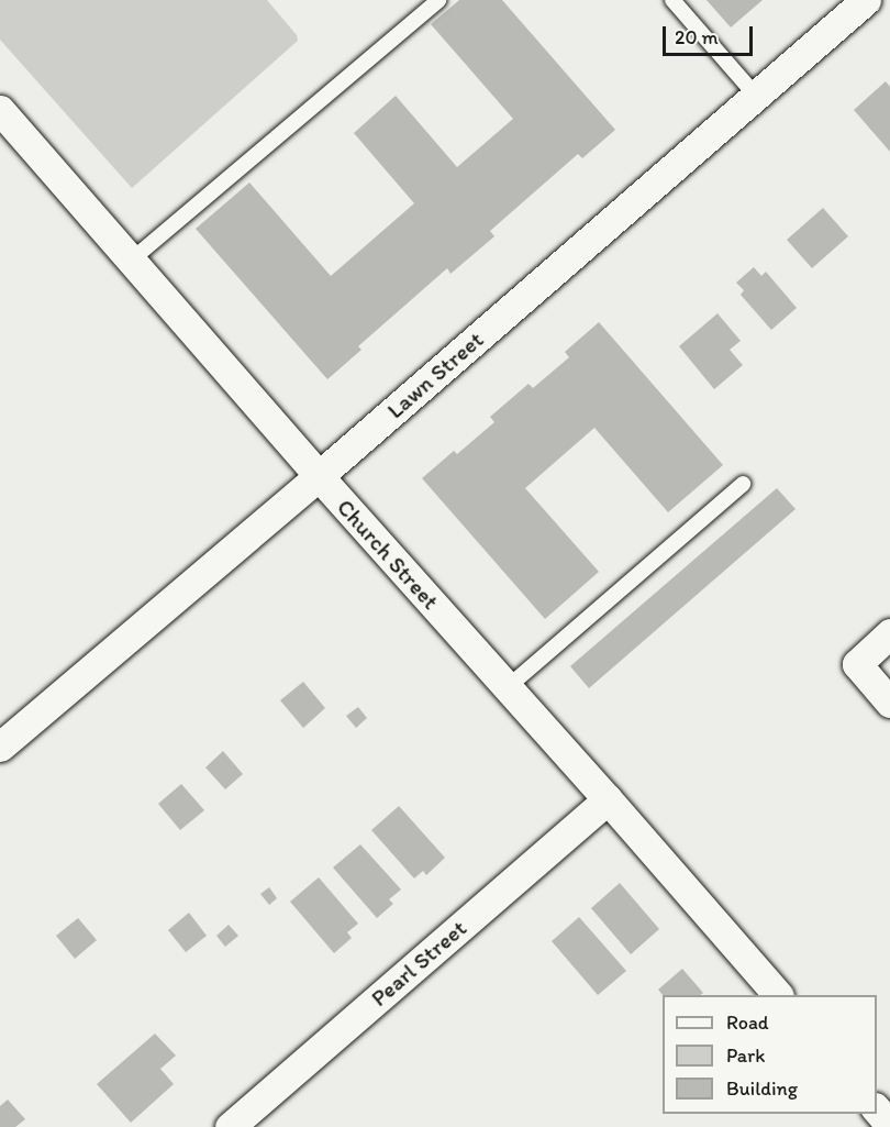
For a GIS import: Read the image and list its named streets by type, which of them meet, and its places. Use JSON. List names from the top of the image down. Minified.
{"streets":{"street":["Lawn Street","Church Street","Pearl Street"]},"crossings":[["Lawn Street","Church Street"],["Church Street","Pearl Street"]],"legend":["Road","Park","Building"],"scale_bar":"20 m"}
